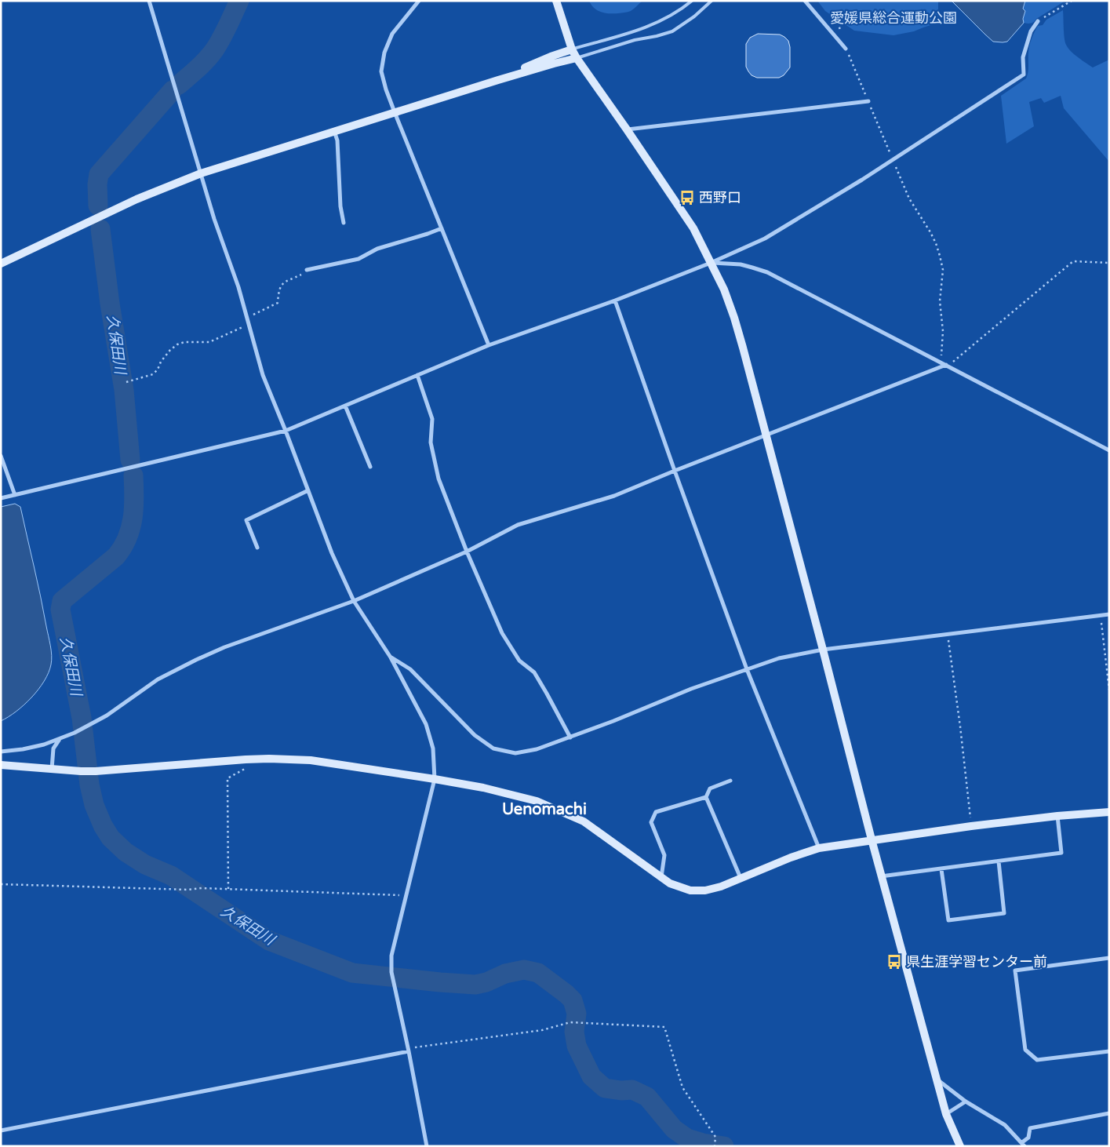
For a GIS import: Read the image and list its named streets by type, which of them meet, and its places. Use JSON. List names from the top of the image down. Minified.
{"districts":["Uenomachi"],"water":["久保田川"],"parks":["愛媛県総合運動公園"],"places":{"bus stop":["西野口","県生涯学習センター前"]}}
